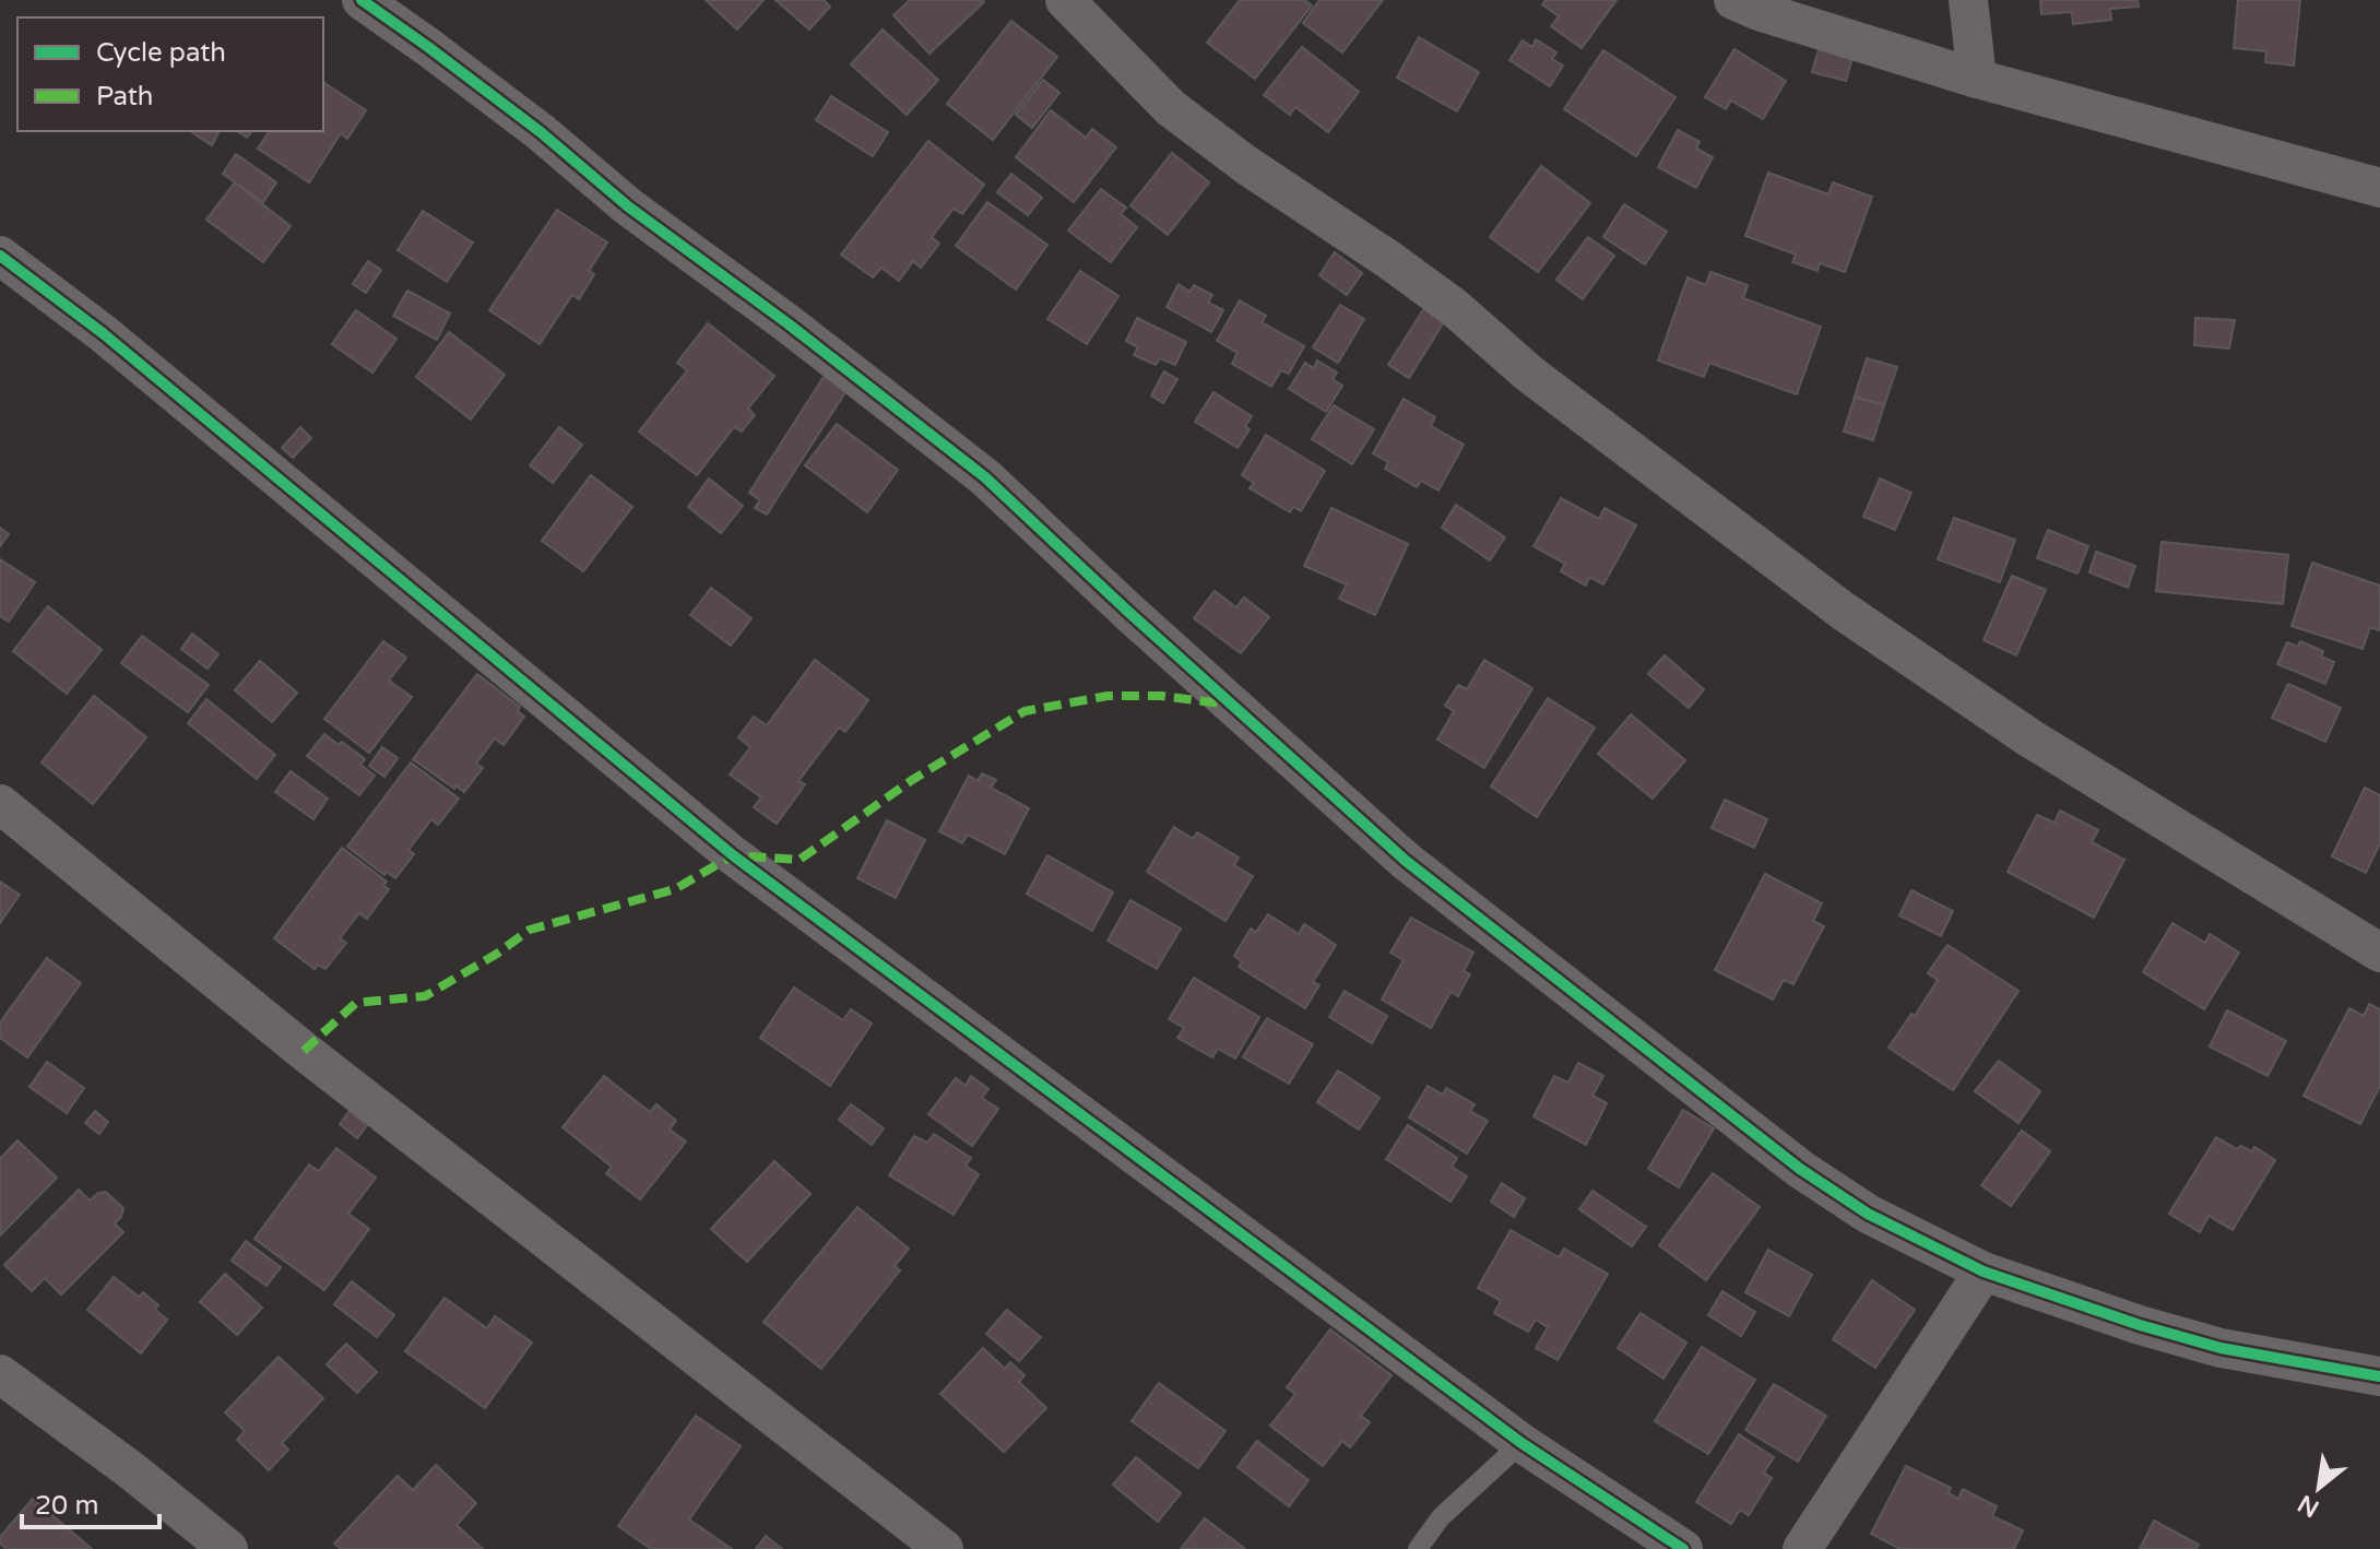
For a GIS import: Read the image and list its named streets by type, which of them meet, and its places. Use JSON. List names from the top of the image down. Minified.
{"legend":["Cycle path","Path"],"scale_bar":"20 m","north":"bottom left"}
